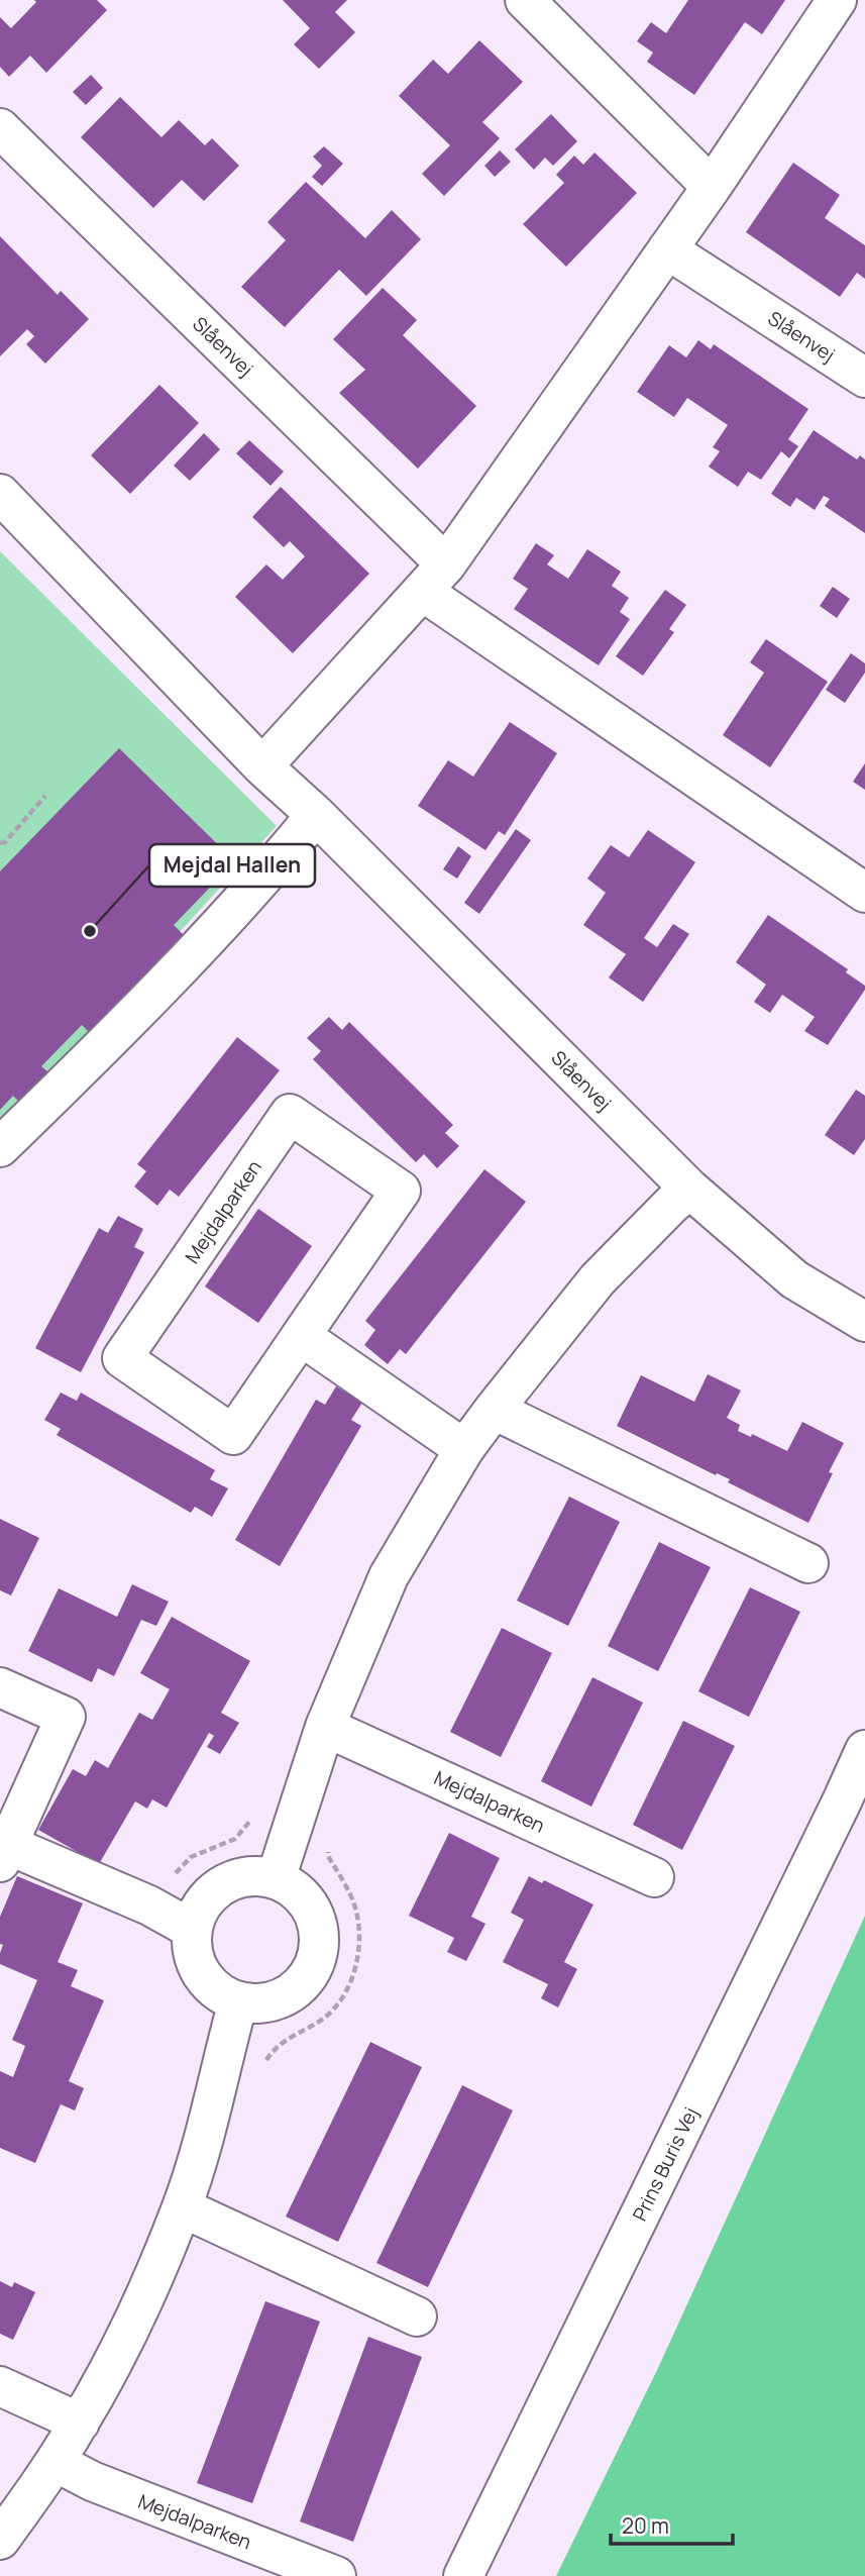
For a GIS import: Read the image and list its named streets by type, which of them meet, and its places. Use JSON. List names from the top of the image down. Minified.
{"streets":{"street":["Slåenvej","Mejdalparken","Prins Buris Vej"]},"places":["Mejdal Hallen"],"scale_bar":"20 m"}
